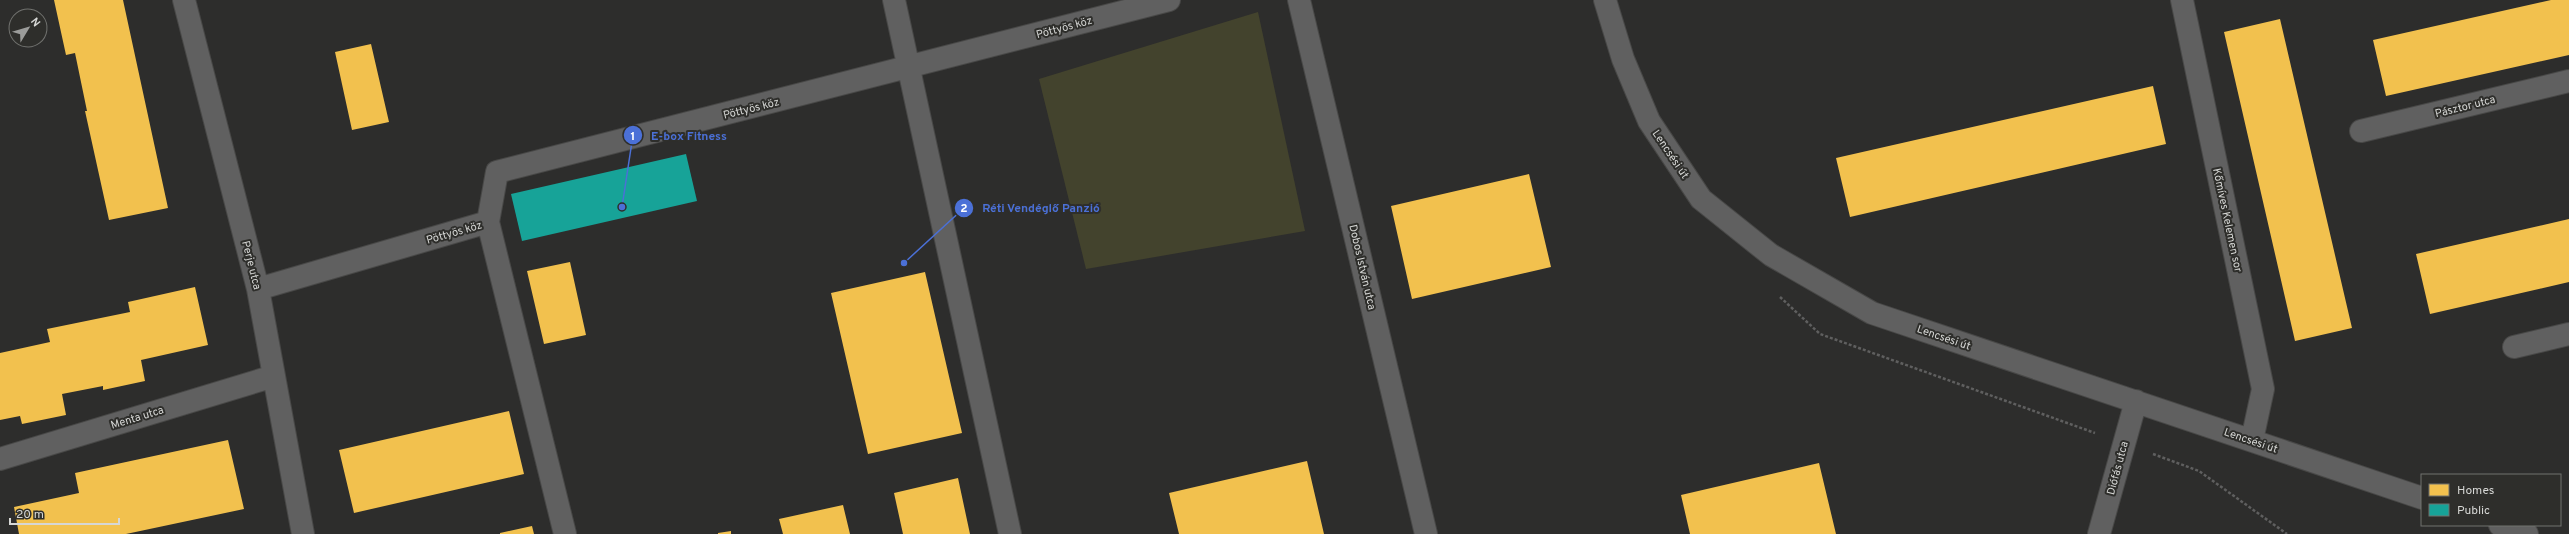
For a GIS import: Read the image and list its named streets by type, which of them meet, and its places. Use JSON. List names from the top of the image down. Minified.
{"streets":{"street":["Pöttyös köz","Pásztor utca","Lencsési út","Kőmíves Kelemen sor","Perje utca","Dobos István utca","Menta utca","Diófás utca"]},"crossings":[["Pöttyös köz","Perje utca"],["Lencsési út","Kőmíves Kelemen sor"],["Lencsési út","Diófás utca"],["Perje utca","Menta utca"]],"places":["E-box Fitness","Réti Vendéglő Panzió"],"legend":["Homes","Public"],"scale_bar":"20 m","north":"top right"}
